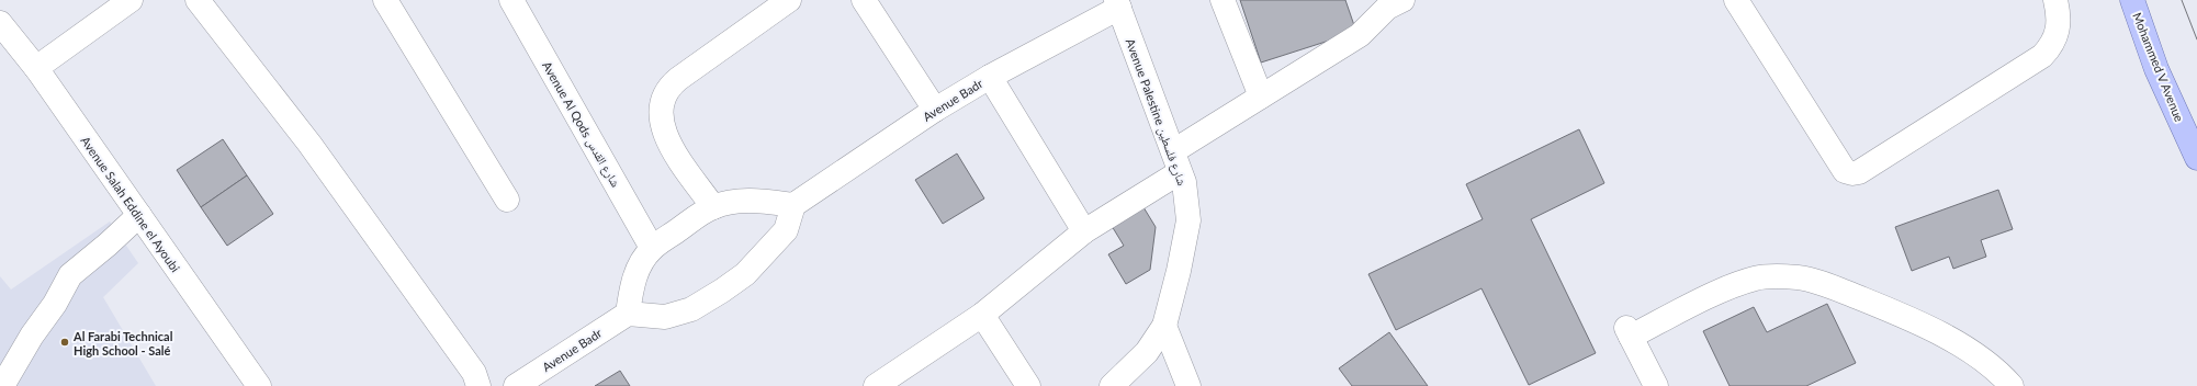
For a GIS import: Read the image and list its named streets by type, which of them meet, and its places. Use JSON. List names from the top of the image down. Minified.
{"streets":{"main road":["Mohammed V Avenue"],"street":["Avenue Badr","Avenue Palestine شارع فلسطين","Avenue Al Qods شارع القدس","Avenue Salah Eddine el Ayoubi"]},"crossings":[["Avenue Badr","Avenue Palestine شارع فلسطين"]],"places":["Al Farabi Technical High School - Salé"]}
